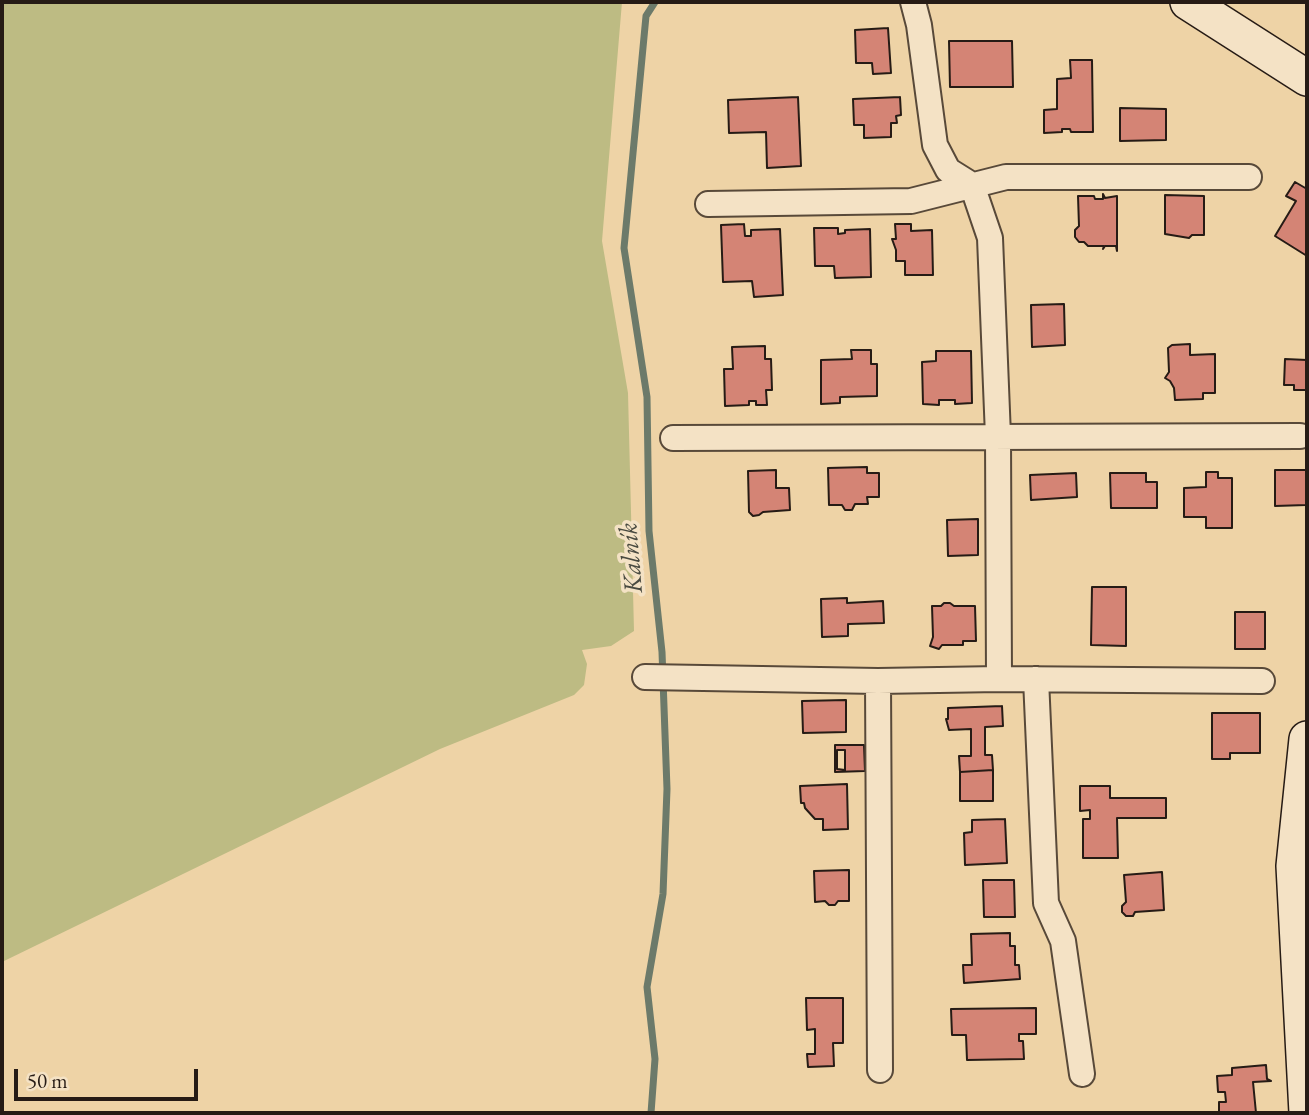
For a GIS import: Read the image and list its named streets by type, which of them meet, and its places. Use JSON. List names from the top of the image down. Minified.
{"water":["Kalník"],"scale_bar":"50 m"}
